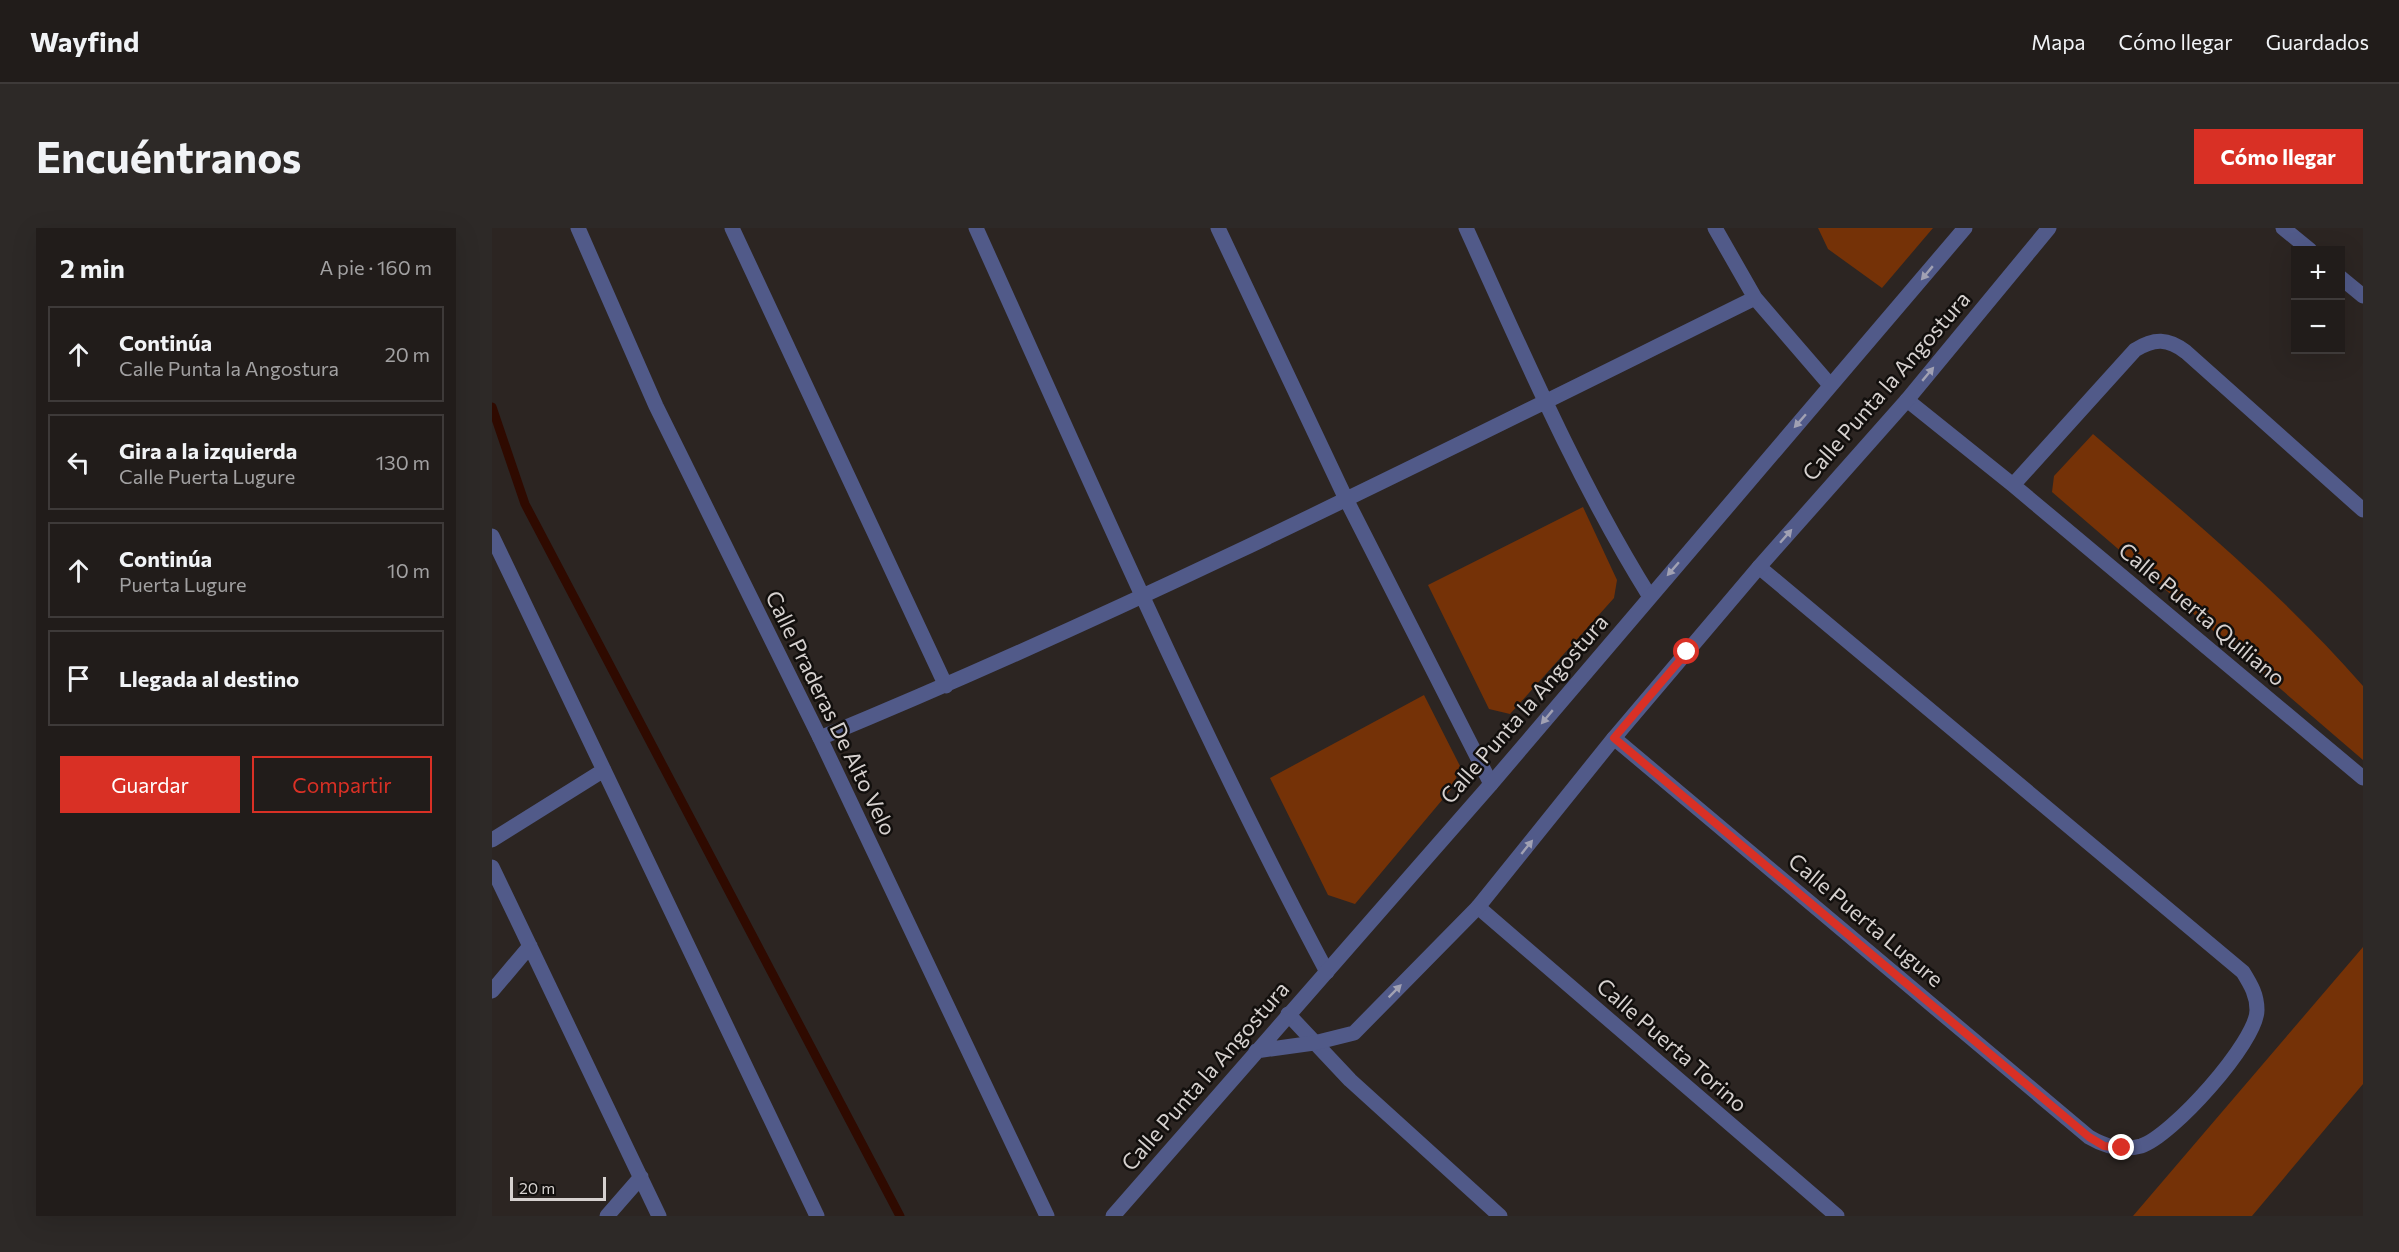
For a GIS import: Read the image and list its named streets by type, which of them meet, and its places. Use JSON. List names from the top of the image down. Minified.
{"streets":{"street":["Calle Punta la Angostura","Calle Puerta Quiliano","Calle Praderas De Alto Velo","Calle Puerta Lugure","Calle Puerta Torino"]},"crossings":[["Calle Punta la Angostura","Calle Puerta Quiliano"],["Calle Punta la Angostura","Calle Puerta Lugure"],["Calle Punta la Angostura","Calle Puerta Torino"]],"scale_bar":"20 m","page":{"header":"Wayfind","nav":["Mapa","Cómo llegar","Guardados"],"buttons":["Cómo llegar",["Guardar","Compartir"]],"title":"Encuéntranos","heading":["2 min","A pie · 160 m"],"map_buttons":["+","−"],"list":[["Continúa","Calle Punta la Angostura","20 m"],["Gira a la izquierda","Calle Puerta Lugure","130 m"],["Continúa","Puerta Lugure","10 m"],"Llegada al destino"],"scale":"20 m"}}
